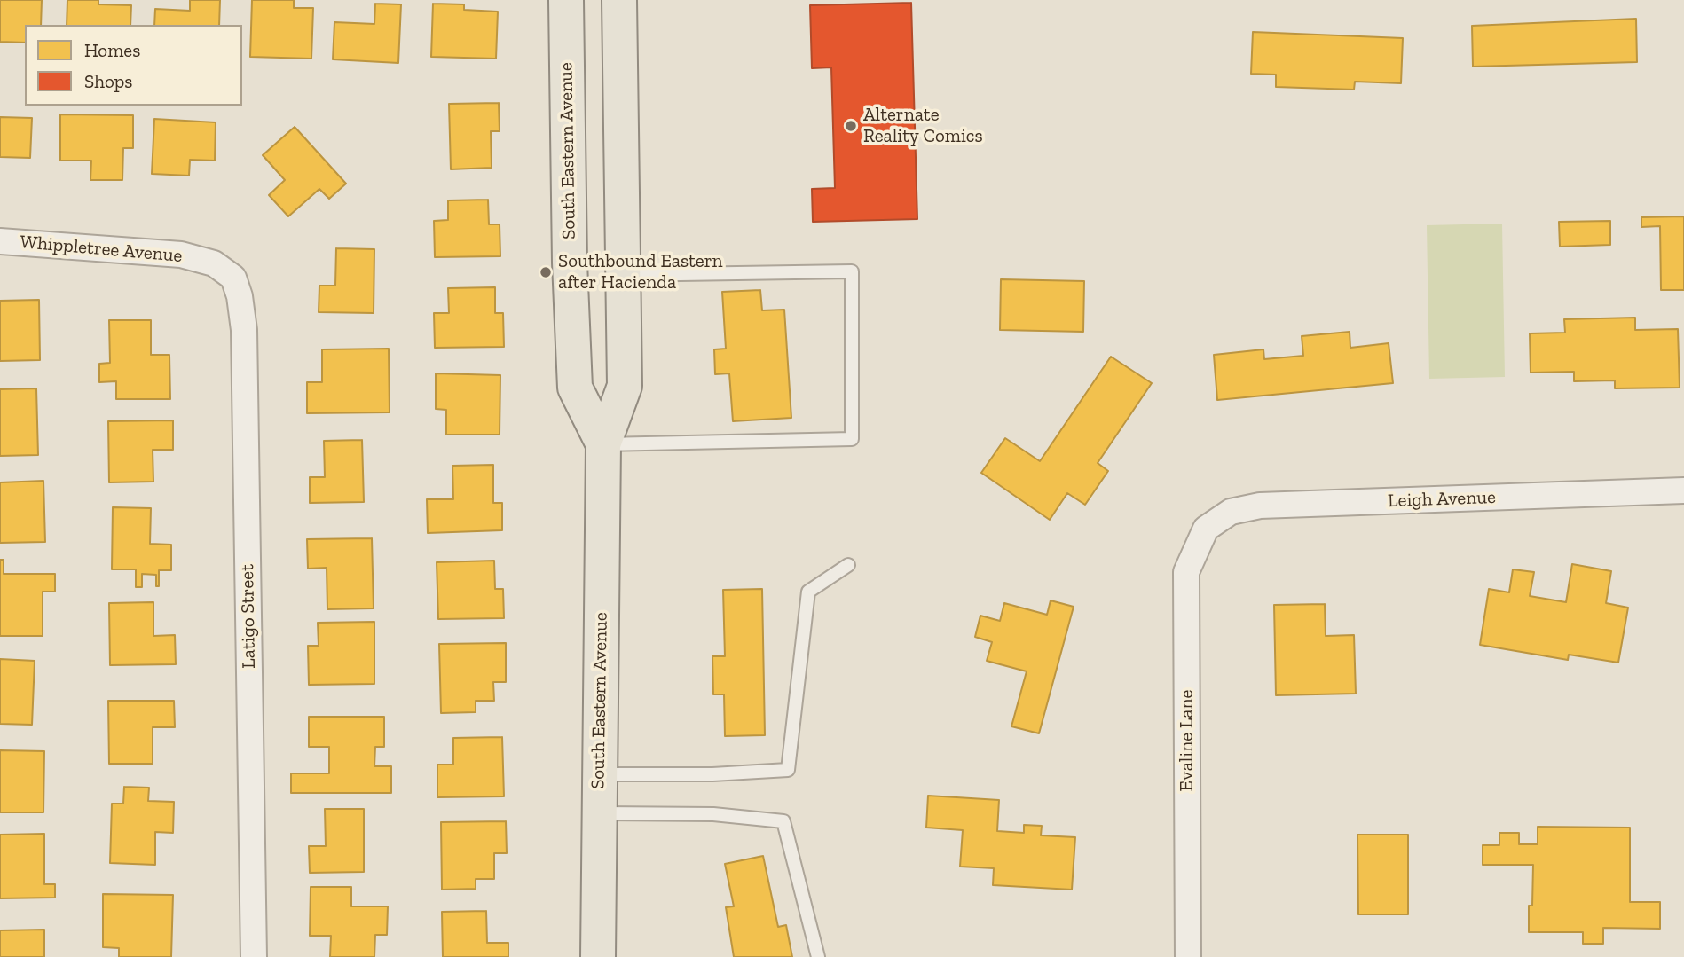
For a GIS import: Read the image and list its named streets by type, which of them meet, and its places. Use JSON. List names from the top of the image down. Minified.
{"streets":{"main road":["South Eastern Avenue"],"street":["Whippletree Avenue","Leigh Avenue","Latigo Street","Evaline Lane"]},"crossings":[["Whippletree Avenue","Latigo Street"],["Leigh Avenue","Evaline Lane"]],"places":["Alternate Reality Comics","Southbound Eastern after Hacienda"],"legend":["Homes","Shops"]}
